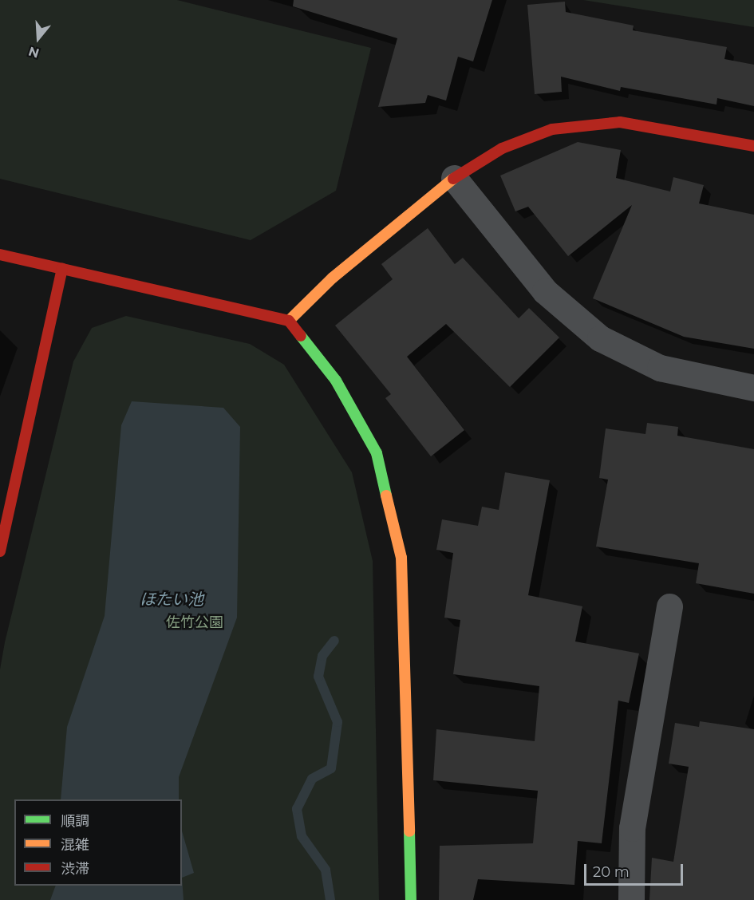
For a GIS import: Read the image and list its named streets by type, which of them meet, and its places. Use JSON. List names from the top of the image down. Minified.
{"water":["ほたい池"],"parks":["佐竹公園"],"legend":["順調","混雑","渋滞"],"scale_bar":"20 m","north":"bottom"}
